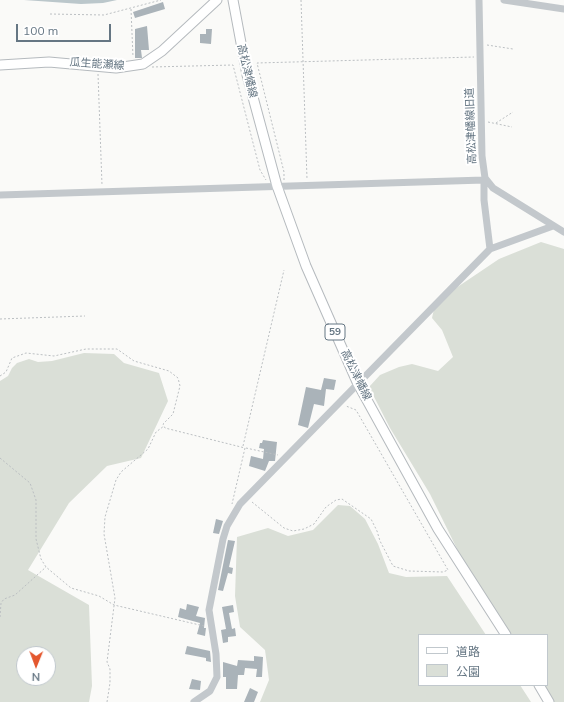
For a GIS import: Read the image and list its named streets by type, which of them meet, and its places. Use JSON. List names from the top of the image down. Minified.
{"streets":{"main road":["瓜生能瀬線","高松津幡線","59"],"street":["高松津幡線旧道"]},"legend":["道路","公園"],"scale_bar":"100 m","north":"bottom"}
